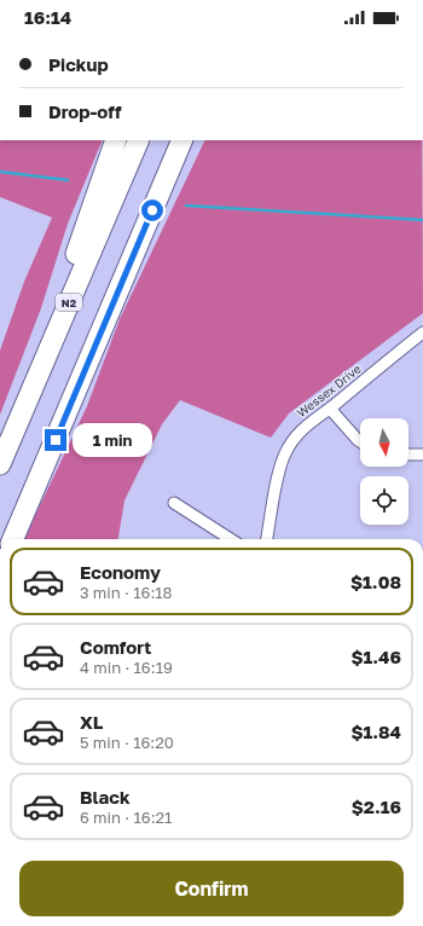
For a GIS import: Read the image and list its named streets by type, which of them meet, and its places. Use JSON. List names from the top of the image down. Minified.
{"streets":{"highway":["N2"],"street":["Wessex Drive"]},"north":"bottom","page":{"status":"16:14","banner":["Pickup","Drop-off"],"bubble":"1 min","list":[{"name":"Economy","note":"3 min · 16:18","value":"$1.08"},{"name":"Comfort","note":"4 min · 16:19","value":"$1.46"},{"name":"XL","note":"5 min · 16:20","value":"$1.84"},{"name":"Black","note":"6 min · 16:21","value":"$2.16"}],"buttons":"Confirm"}}
